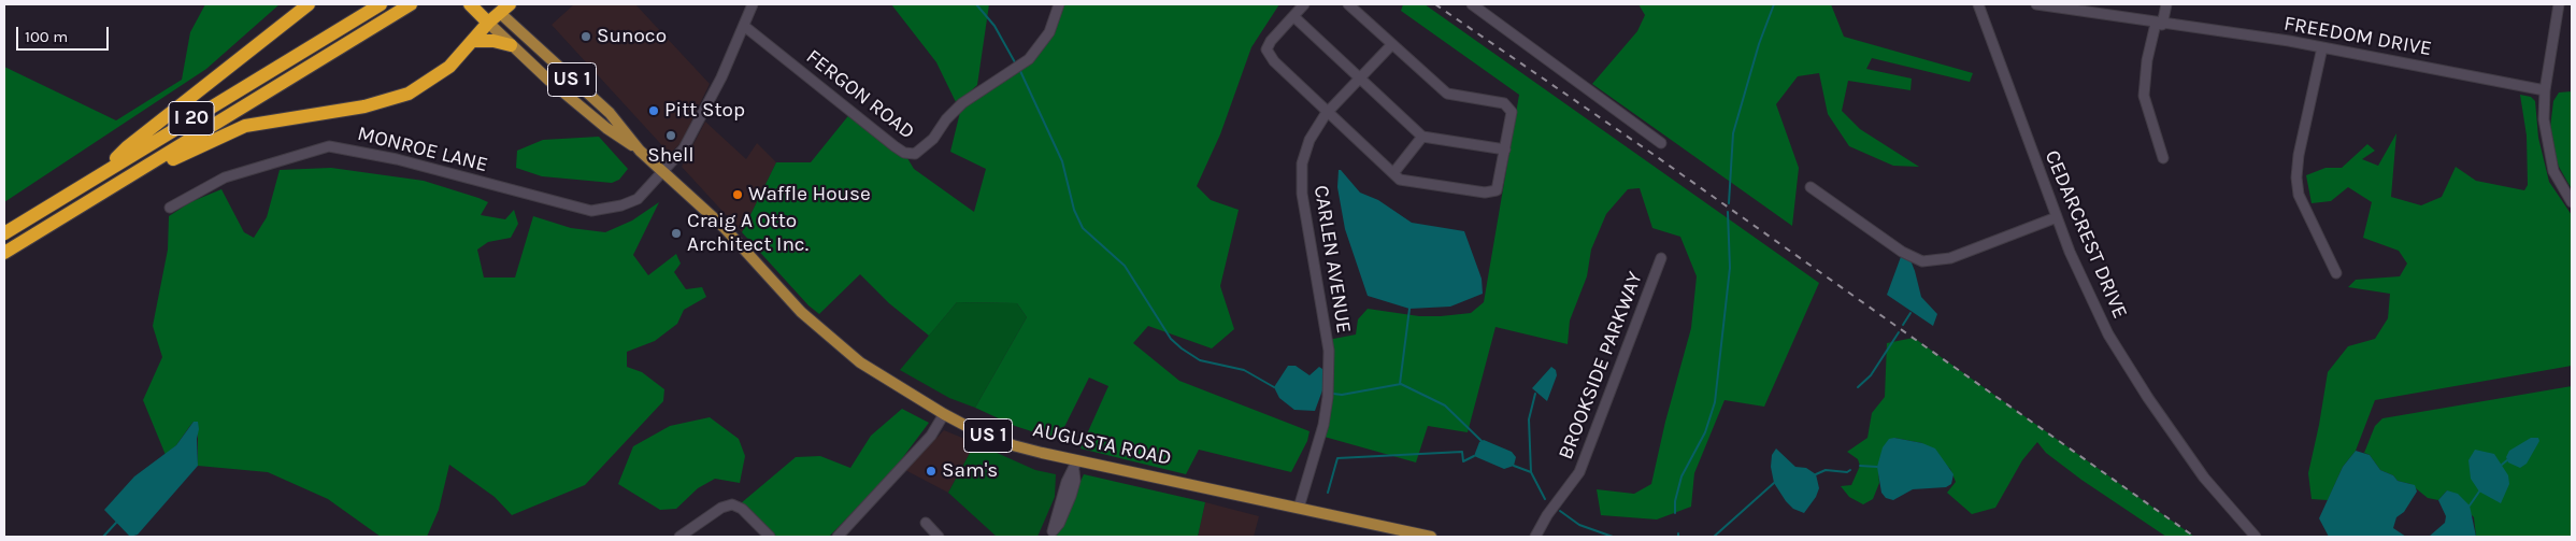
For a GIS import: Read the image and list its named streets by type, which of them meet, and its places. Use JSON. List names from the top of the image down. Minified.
{"streets":{"highway":["US 1","I 20","AUGUSTA ROAD"],"street":["FREEDOM DRIVE","FERGON ROAD","MONROE LANE","CEDARCREST DRIVE","CARLEN AVENUE","BROOKSIDE PARKWAY"]},"crossings":[["FERGON ROAD","MONROE LANE"],["MONROE LANE","AUGUSTA ROAD"],["CARLEN AVENUE","AUGUSTA ROAD"]],"places":["Sunoco","Pitt Stop","Shell","Waffle House","Craig A Otto Architect Inc.","Sam's"],"scale_bar":"100 m"}
